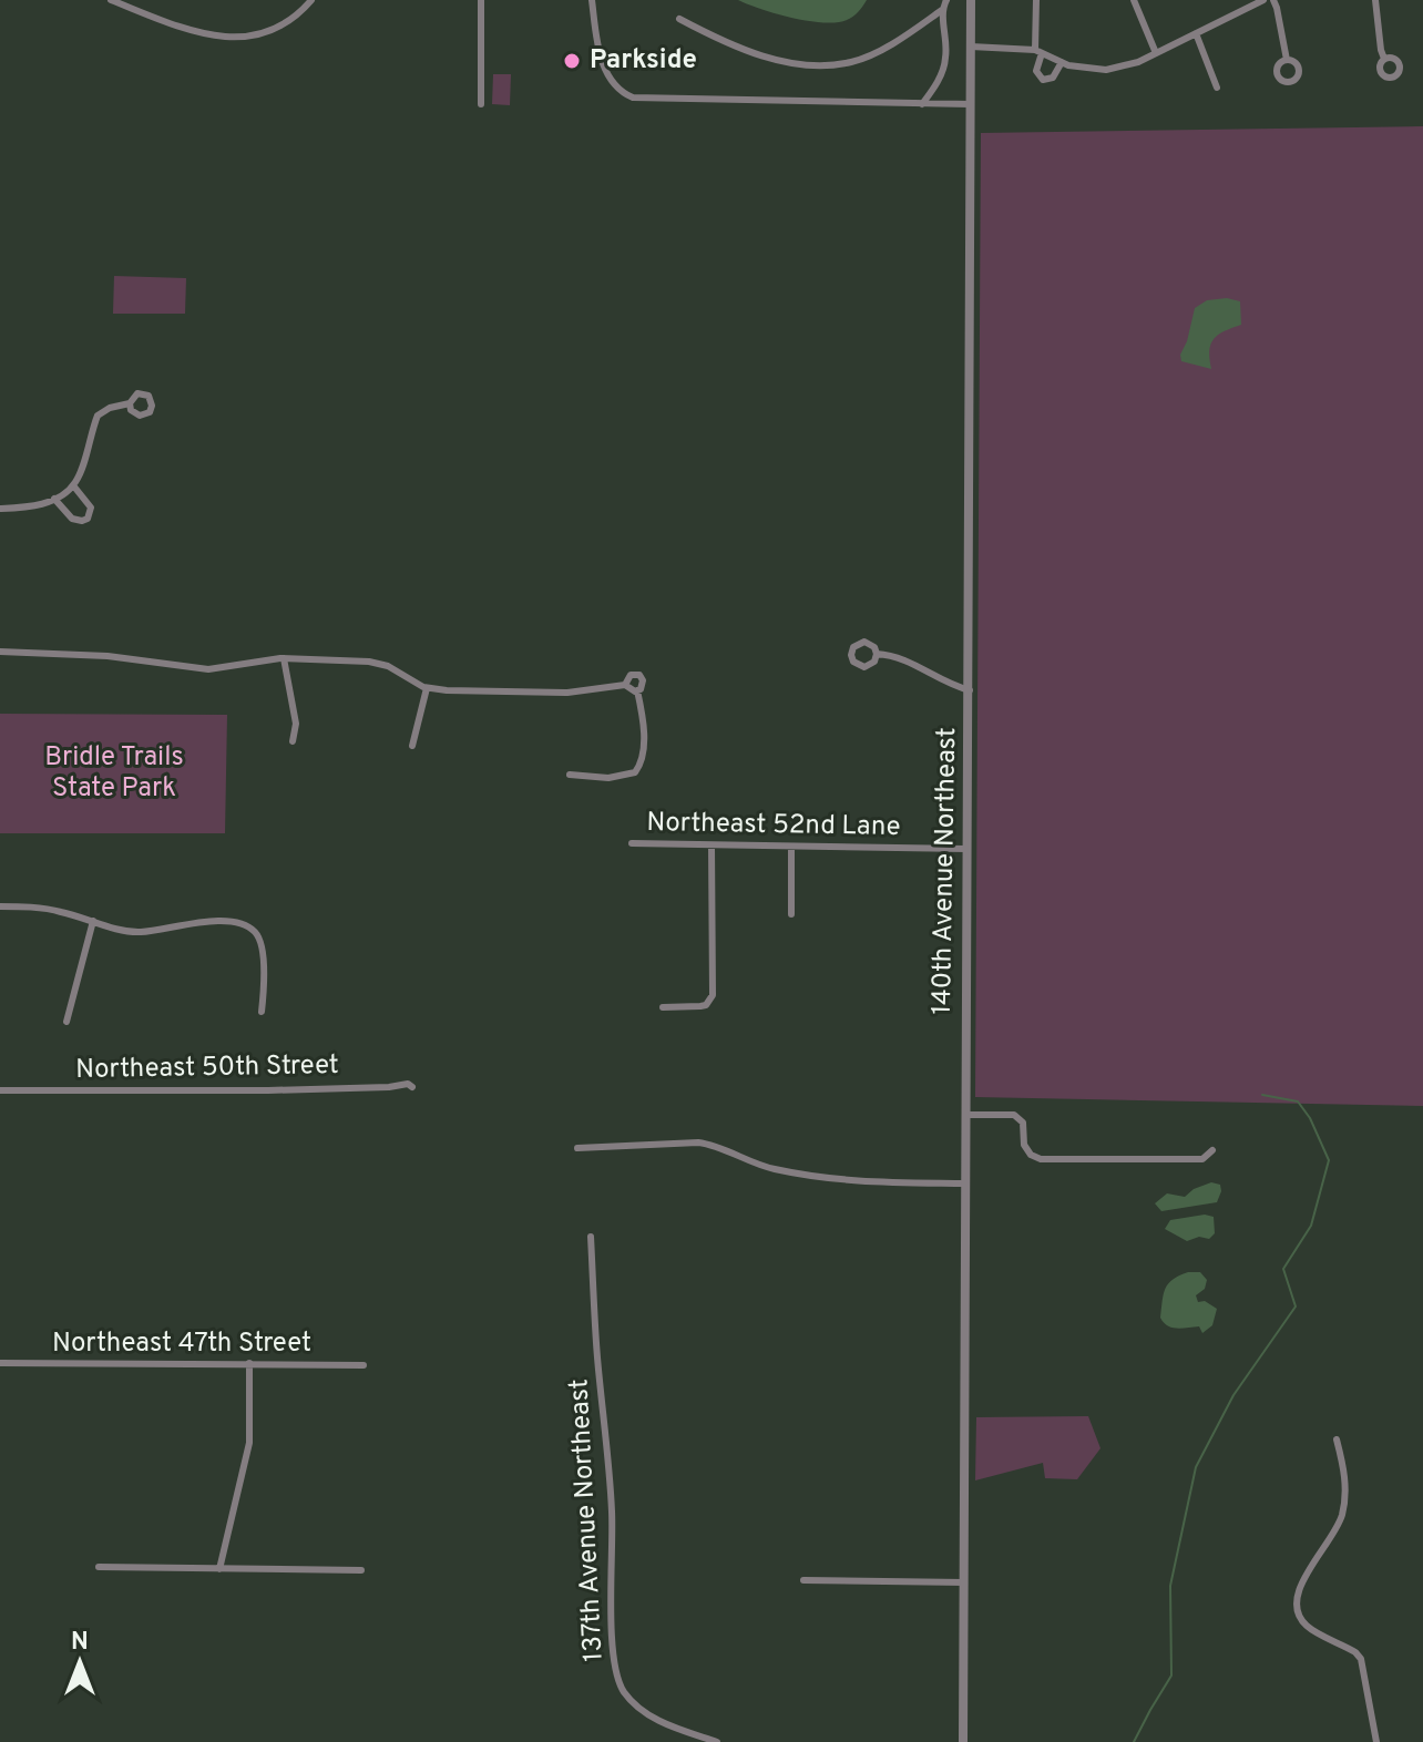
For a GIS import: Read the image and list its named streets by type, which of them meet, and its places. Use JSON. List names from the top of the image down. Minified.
{"streets":{"street":["Northeast 52nd Lane","140th Avenue Northeast","Northeast 50th Street","Northeast 47th Street","137th Avenue Northeast"]},"crossings":[["Northeast 52nd Lane","140th Avenue Northeast"]],"parks":["Bridle Trails State Park"],"places":["Parkside"],"north":"top"}
